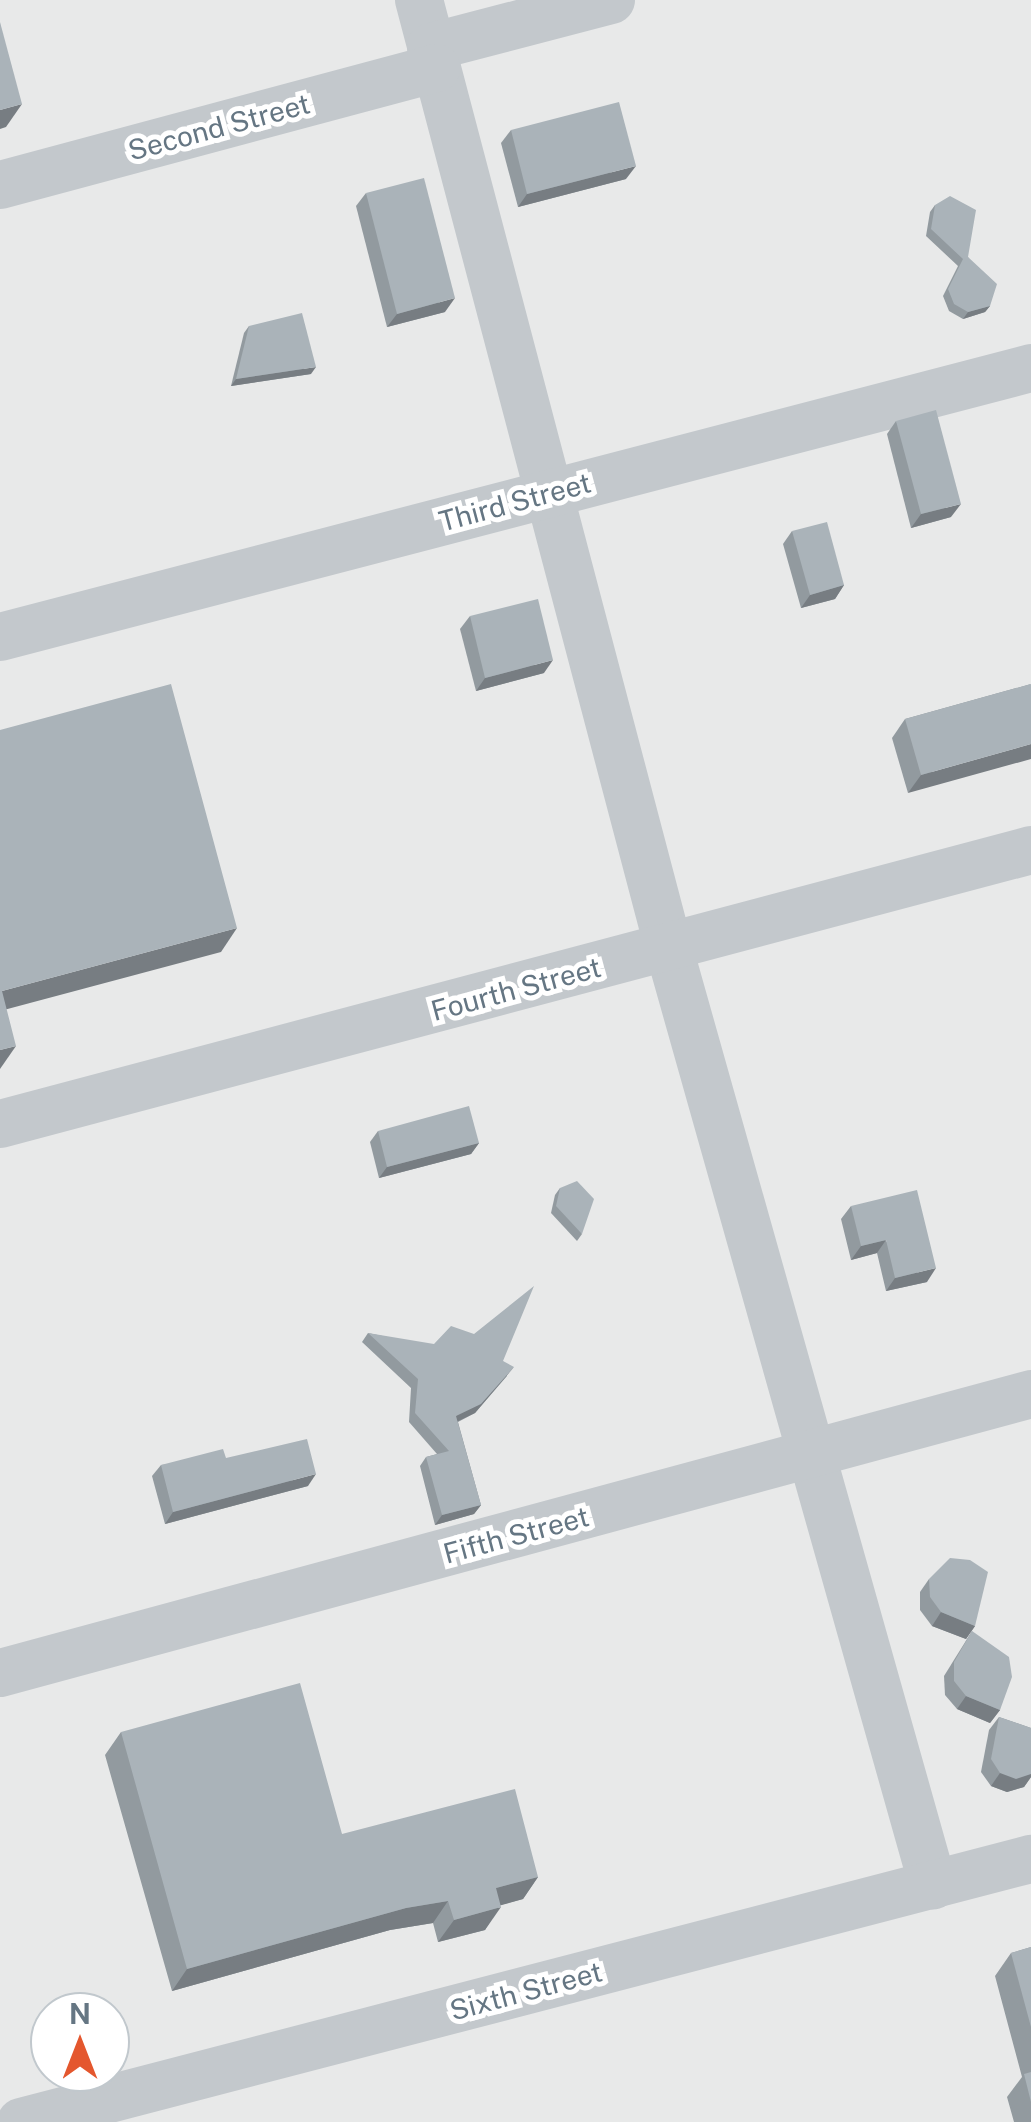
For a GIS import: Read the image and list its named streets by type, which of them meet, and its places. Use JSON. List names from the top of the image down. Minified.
{"streets":{"lane":["Second Street","Third Street","Fourth Street","Fifth Street","Sixth Street"]},"north":"top"}
